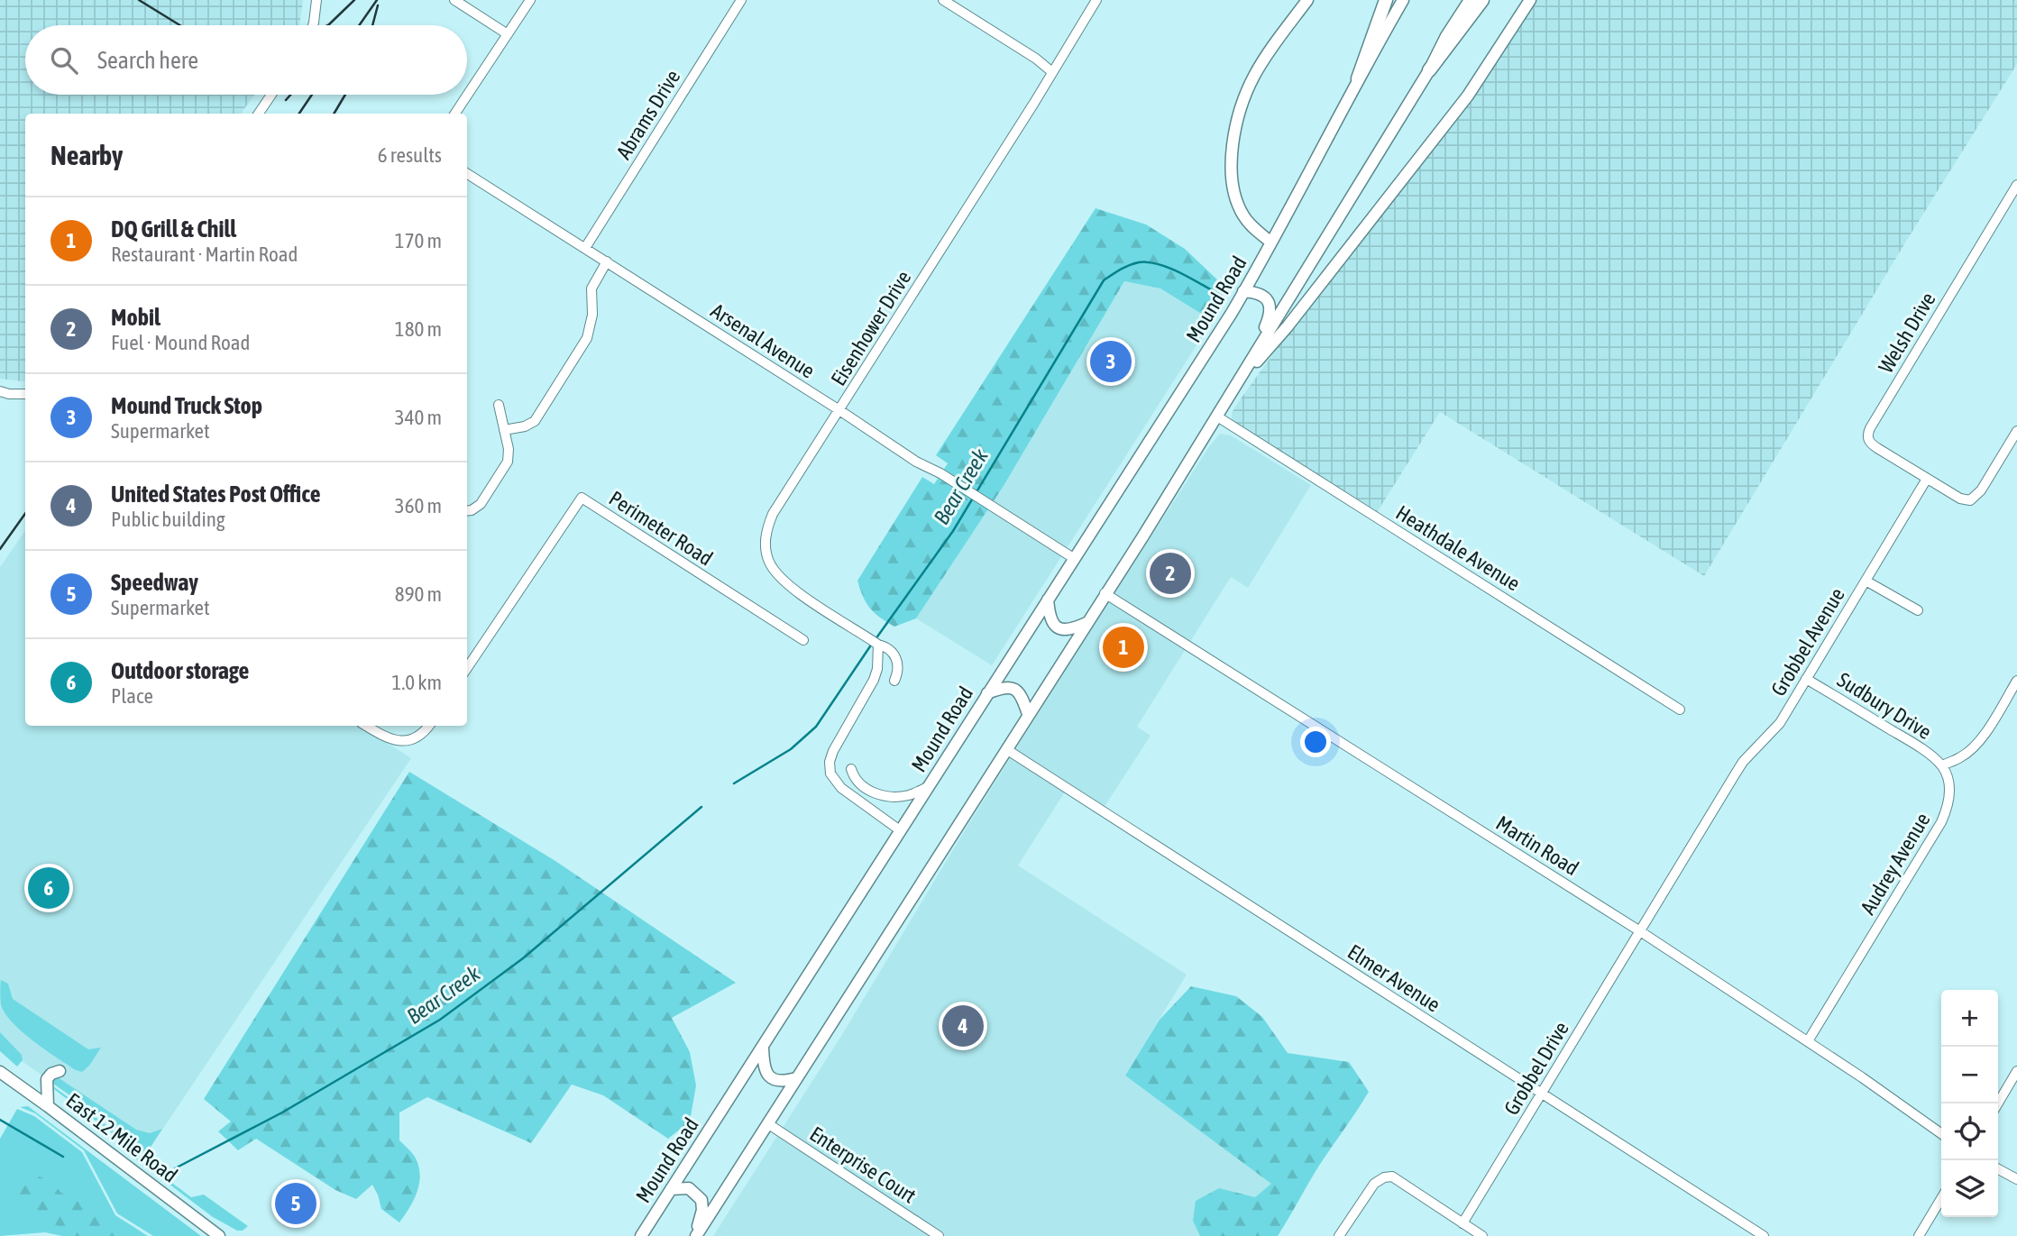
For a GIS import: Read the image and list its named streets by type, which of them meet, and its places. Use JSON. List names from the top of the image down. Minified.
{"streets":{"main road":["Mound Road","East 12 Mile Road"],"street":["Abrams Drive","Eisenhower Drive","Welsh Drive","Arsenal Avenue","Perimeter Road","Heathdale Avenue","Grobbel Avenue","Sudbury Drive","Martin Road","Audrey Avenue","Elmer Avenue","Grobbel Drive","Enterprise Court"]},"crossings":[["Abrams Drive","Arsenal Avenue"],["Mound Road","Arsenal Avenue"],["Eisenhower Drive","Arsenal Avenue"],["Welsh Drive","Grobbel Avenue"],["Grobbel Avenue","Sudbury Drive"],["Grobbel Avenue","Martin Road"],["Grobbel Avenue","Grobbel Drive"],["Sudbury Drive","Audrey Avenue"],["Martin Road","Audrey Avenue"],["Martin Road","Grobbel Drive"],["Elmer Avenue","Grobbel Drive"]],"water":["Bear Creek"],"page":{"search":"Search here","heading":["Nearby","6 results"],"list":[{"mark":"1","name":"DQ Grill & Chill","note":"Restaurant · Martin Road","value":"170 m"},{"mark":"2","name":"Mobil","note":"Fuel · Mound Road","value":"180 m"},{"mark":"3","name":"Mound Truck Stop","note":"Supermarket","value":"340 m"},{"mark":"4","name":"United States Post Office","note":"Public building","value":"360 m"},{"mark":"5","name":"Speedway","note":"Supermarket","value":"890 m"},{"mark":"6","name":"Outdoor storage","note":"Place","value":"1.0 km"}],"pins":["3","2","1","6","4","5"],"map_buttons":["+","−"]}}
